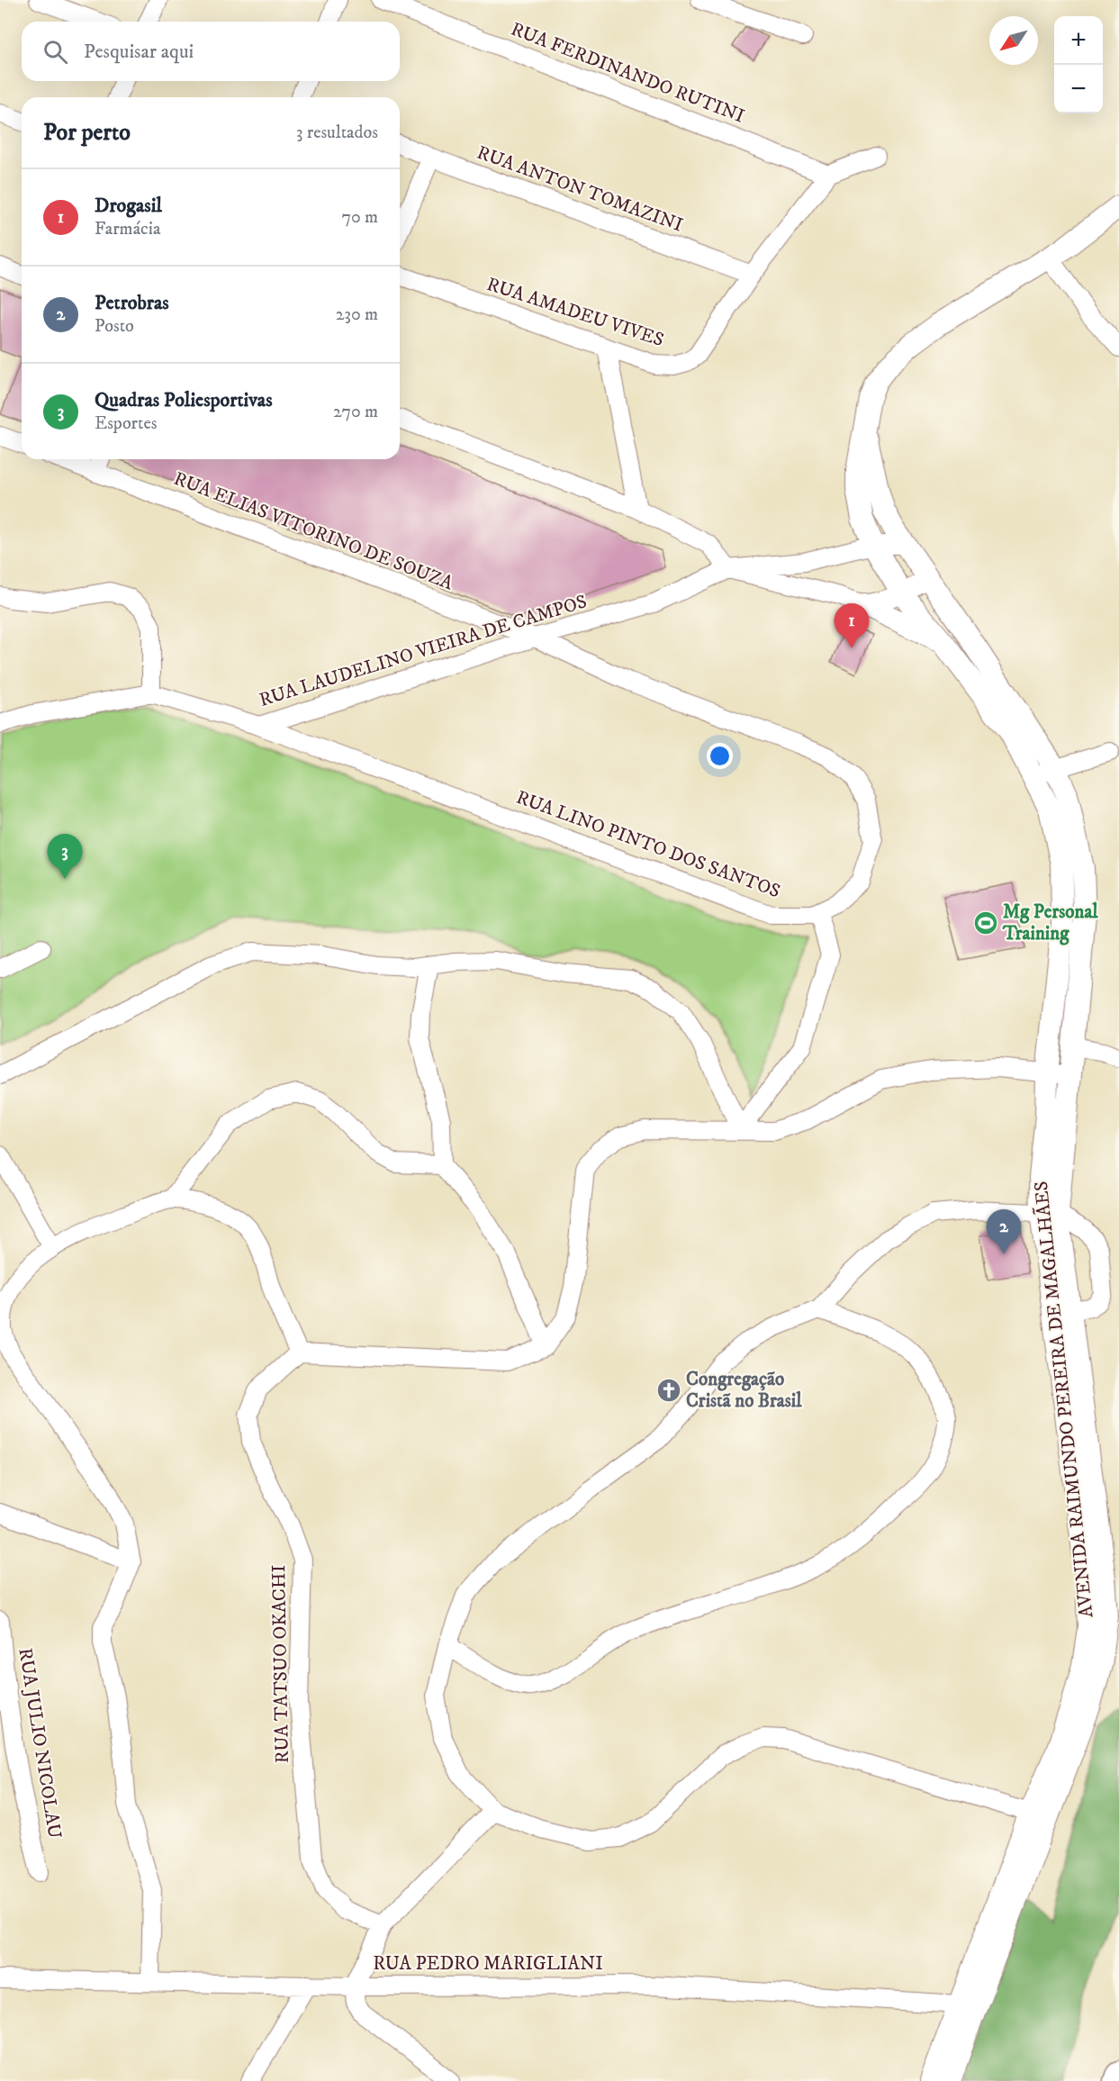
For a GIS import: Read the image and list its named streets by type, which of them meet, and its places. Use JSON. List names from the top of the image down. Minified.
{"streets":{"main road":["AVENIDA RAIMUNDO PEREIRA DE MAGALHÃES"],"street":["RUA FERDINANDO RUTINI","RUA ANTON TOMAZINI","RUA AMADEU VIVES","RUA ELIAS VITORINO DE SOUZA","RUA LAUDELINO VIEIRA DE CAMPOS","RUA LINO PINTO DOS SANTOS","RUA TATSUO OKACHI","RUA JULIO NICOLAU","RUA PEDRO MARIGLIANI"]},"crossings":[["RUA FERDINANDO RUTINI","RUA AMADEU VIVES"],["RUA ANTON TOMAZINI","RUA AMADEU VIVES"],["RUA ELIAS VITORINO DE SOUZA","RUA LAUDELINO VIEIRA DE CAMPOS"],["RUA ELIAS VITORINO DE SOUZA","RUA LINO PINTO DOS SANTOS"],["RUA LAUDELINO VIEIRA DE CAMPOS","RUA LINO PINTO DOS SANTOS"],["RUA LAUDELINO VIEIRA DE CAMPOS","AVENIDA RAIMUNDO PEREIRA DE MAGALHÃES"],["AVENIDA RAIMUNDO PEREIRA DE MAGALHÃES","RUA PEDRO MARIGLIANI"]],"places":{"sports":["Mg Personal Training"],"church":["Congregação Cristã no Brasil"]},"north":"bottom left","page":{"map_buttons":["+","−"],"search":"Pesquisar aqui","heading":["Por perto","3 resultados"],"list":[{"mark":"1","name":"Drogasil","note":"Farmácia","value":"70 m"},{"mark":"2","name":"Petrobras","note":"Posto","value":"230 m"},{"mark":"3","name":"Quadras Poliesportivas","note":"Esportes","value":"270 m"}],"pins":["1","3","2"]}}
